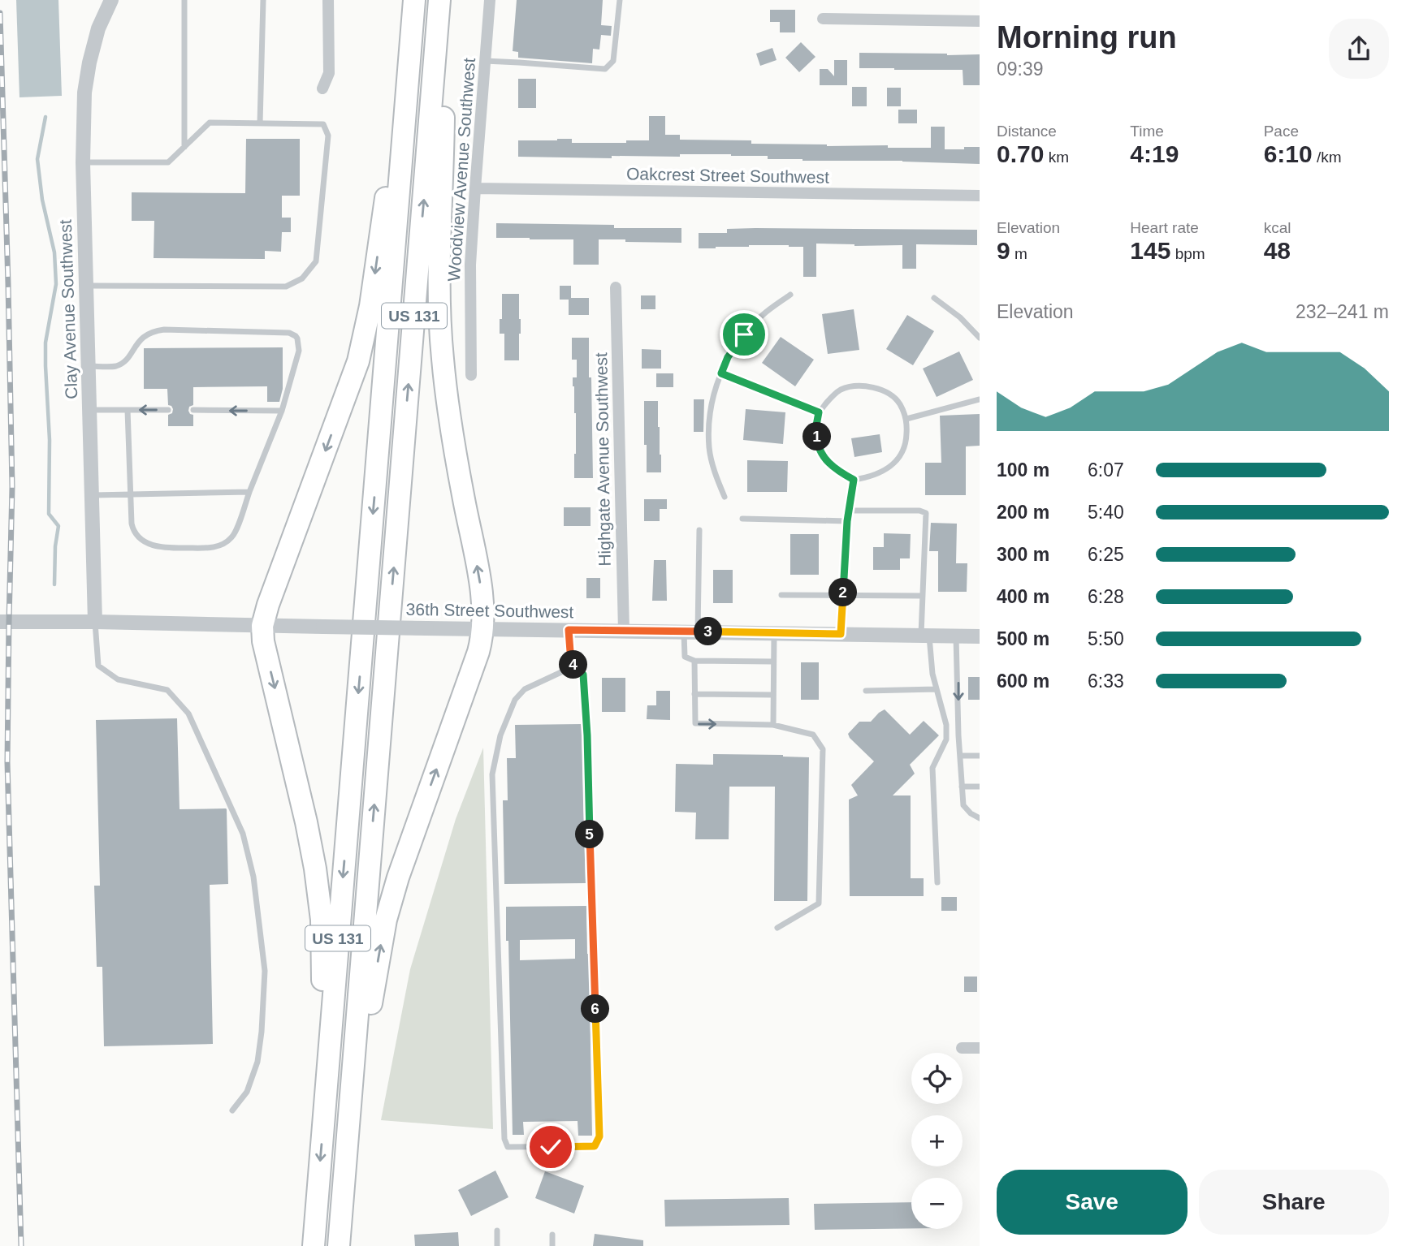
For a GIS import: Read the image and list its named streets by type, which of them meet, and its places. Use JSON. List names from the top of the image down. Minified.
{"streets":{"highway":["US 131"],"street":["Woodview Avenue Southwest","Oakcrest Street Southwest","Clay Avenue Southwest","Highgate Avenue Southwest","36th Street Southwest"]},"crossings":[["Woodview Avenue Southwest","Oakcrest Street Southwest"],["Clay Avenue Southwest","36th Street Southwest"],["Highgate Avenue Southwest","36th Street Southwest"]],"page":{"heading":["Morning run","09:39"],"stats":[["Distance","0.70 km"],["Time","4:19"],["Pace","6:10 /km"],["Elevation","9 m"],["Heart rate","145 bpm"],["kcal","48"]],"chart":["Elevation","232–241 m"],"pins":["1","2","3","4","5","6"],"list":[{"name":"100 m","note":"6:07"},{"name":"200 m","note":"5:40"},{"name":"300 m","note":"6:25"},{"name":"400 m","note":"6:28"},{"name":"500 m","note":"5:50"},{"name":"600 m","note":"6:33"}],"map_buttons":["+","−"],"buttons":["Save","Share"]}}
